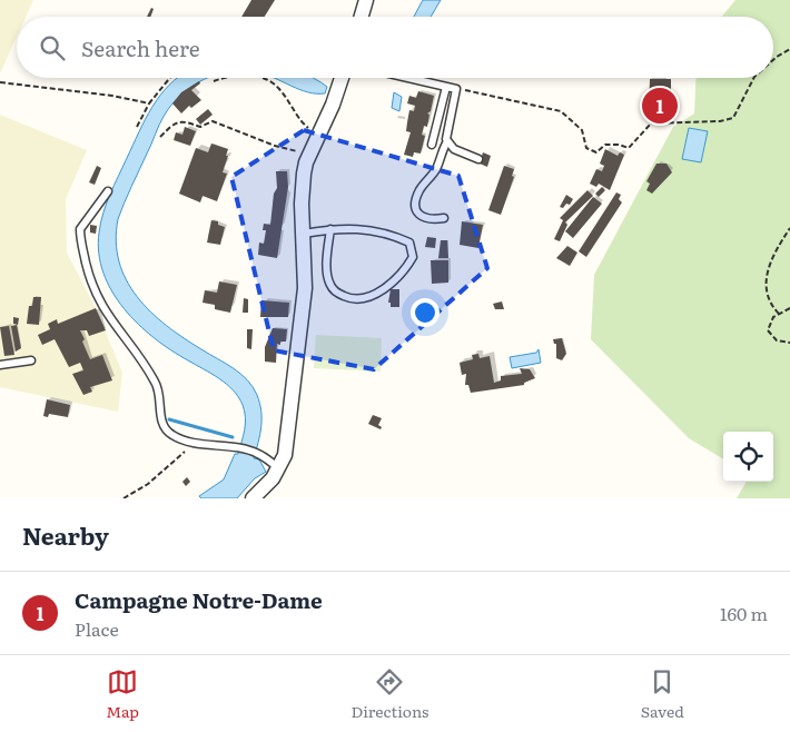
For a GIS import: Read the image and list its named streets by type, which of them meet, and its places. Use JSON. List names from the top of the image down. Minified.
{"page":{"search":"Search here","pins":"1","heading":"Nearby","list":[{"mark":"1","name":"Campagne Notre-Dame","note":"Place","value":"160 m"}],"nav":["Map","Directions","Saved"]}}
